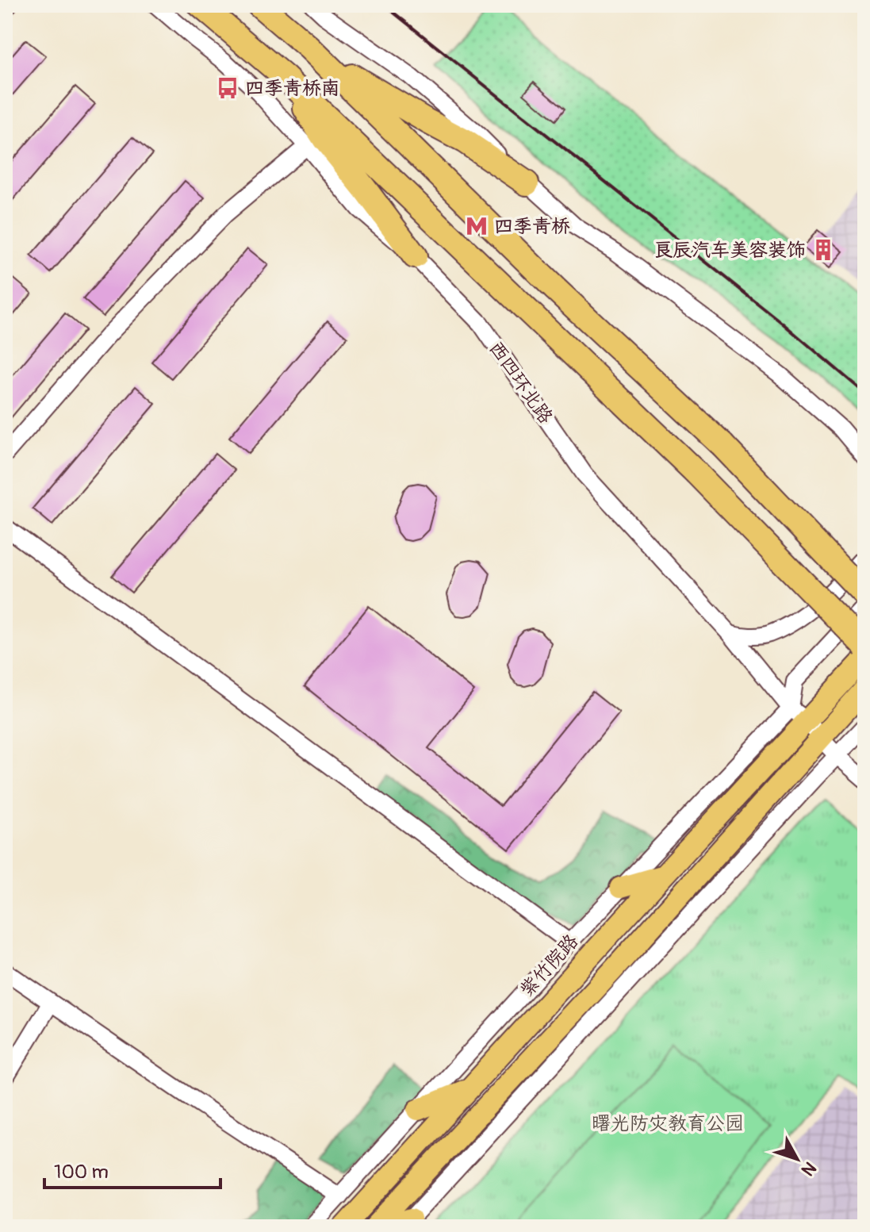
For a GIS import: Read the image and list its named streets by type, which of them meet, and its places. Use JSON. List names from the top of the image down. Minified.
{"streets":{"main road":["紫竹院路"],"street":["西四环北路"]},"crossings":[["西四环北路","紫竹院路"]],"parks":["曙光防灾教育公园"],"places":{"bus stop":["四季青桥南"],"metro station":["四季青桥"],"building":["良辰汽车美容装饰"]},"scale_bar":"100 m","north":"bottom right"}
